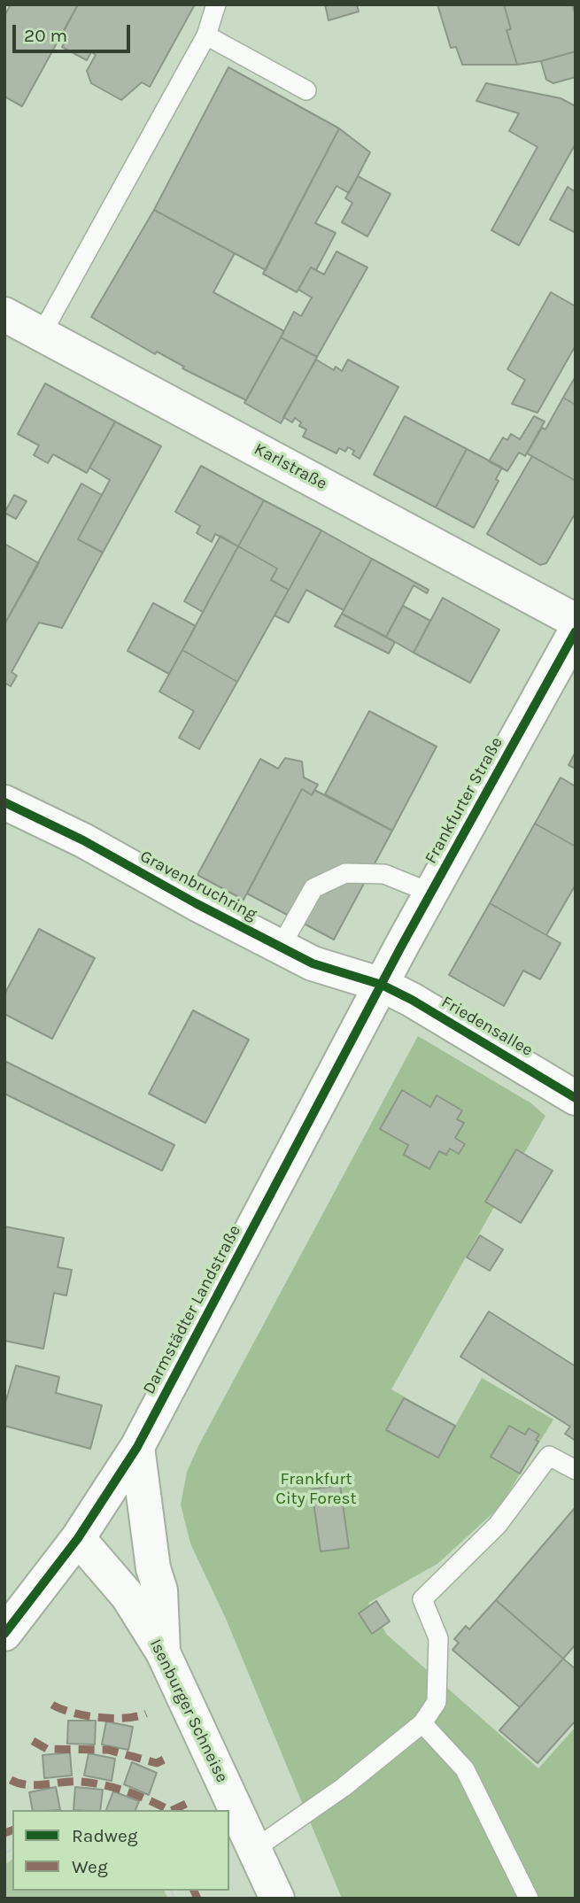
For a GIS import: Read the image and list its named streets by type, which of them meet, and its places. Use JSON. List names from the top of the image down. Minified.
{"streets":{"main road":["Karlstraße","Frankfurter Straße","Gravenbruchring","Friedensallee","Darmstädter Landstraße","Isenburger Schneise"]},"crossings":[["Frankfurter Straße","Gravenbruchring"],["Frankfurter Straße","Friedensallee"],["Frankfurter Straße","Darmstädter Landstraße"],["Gravenbruchring","Friedensallee"],["Gravenbruchring","Darmstädter Landstraße"],["Friedensallee","Darmstädter Landstraße"],["Darmstädter Landstraße","Isenburger Schneise"]],"parks":["Frankfurt City Forest"],"legend":["Radweg","Weg"],"scale_bar":"20 m"}
